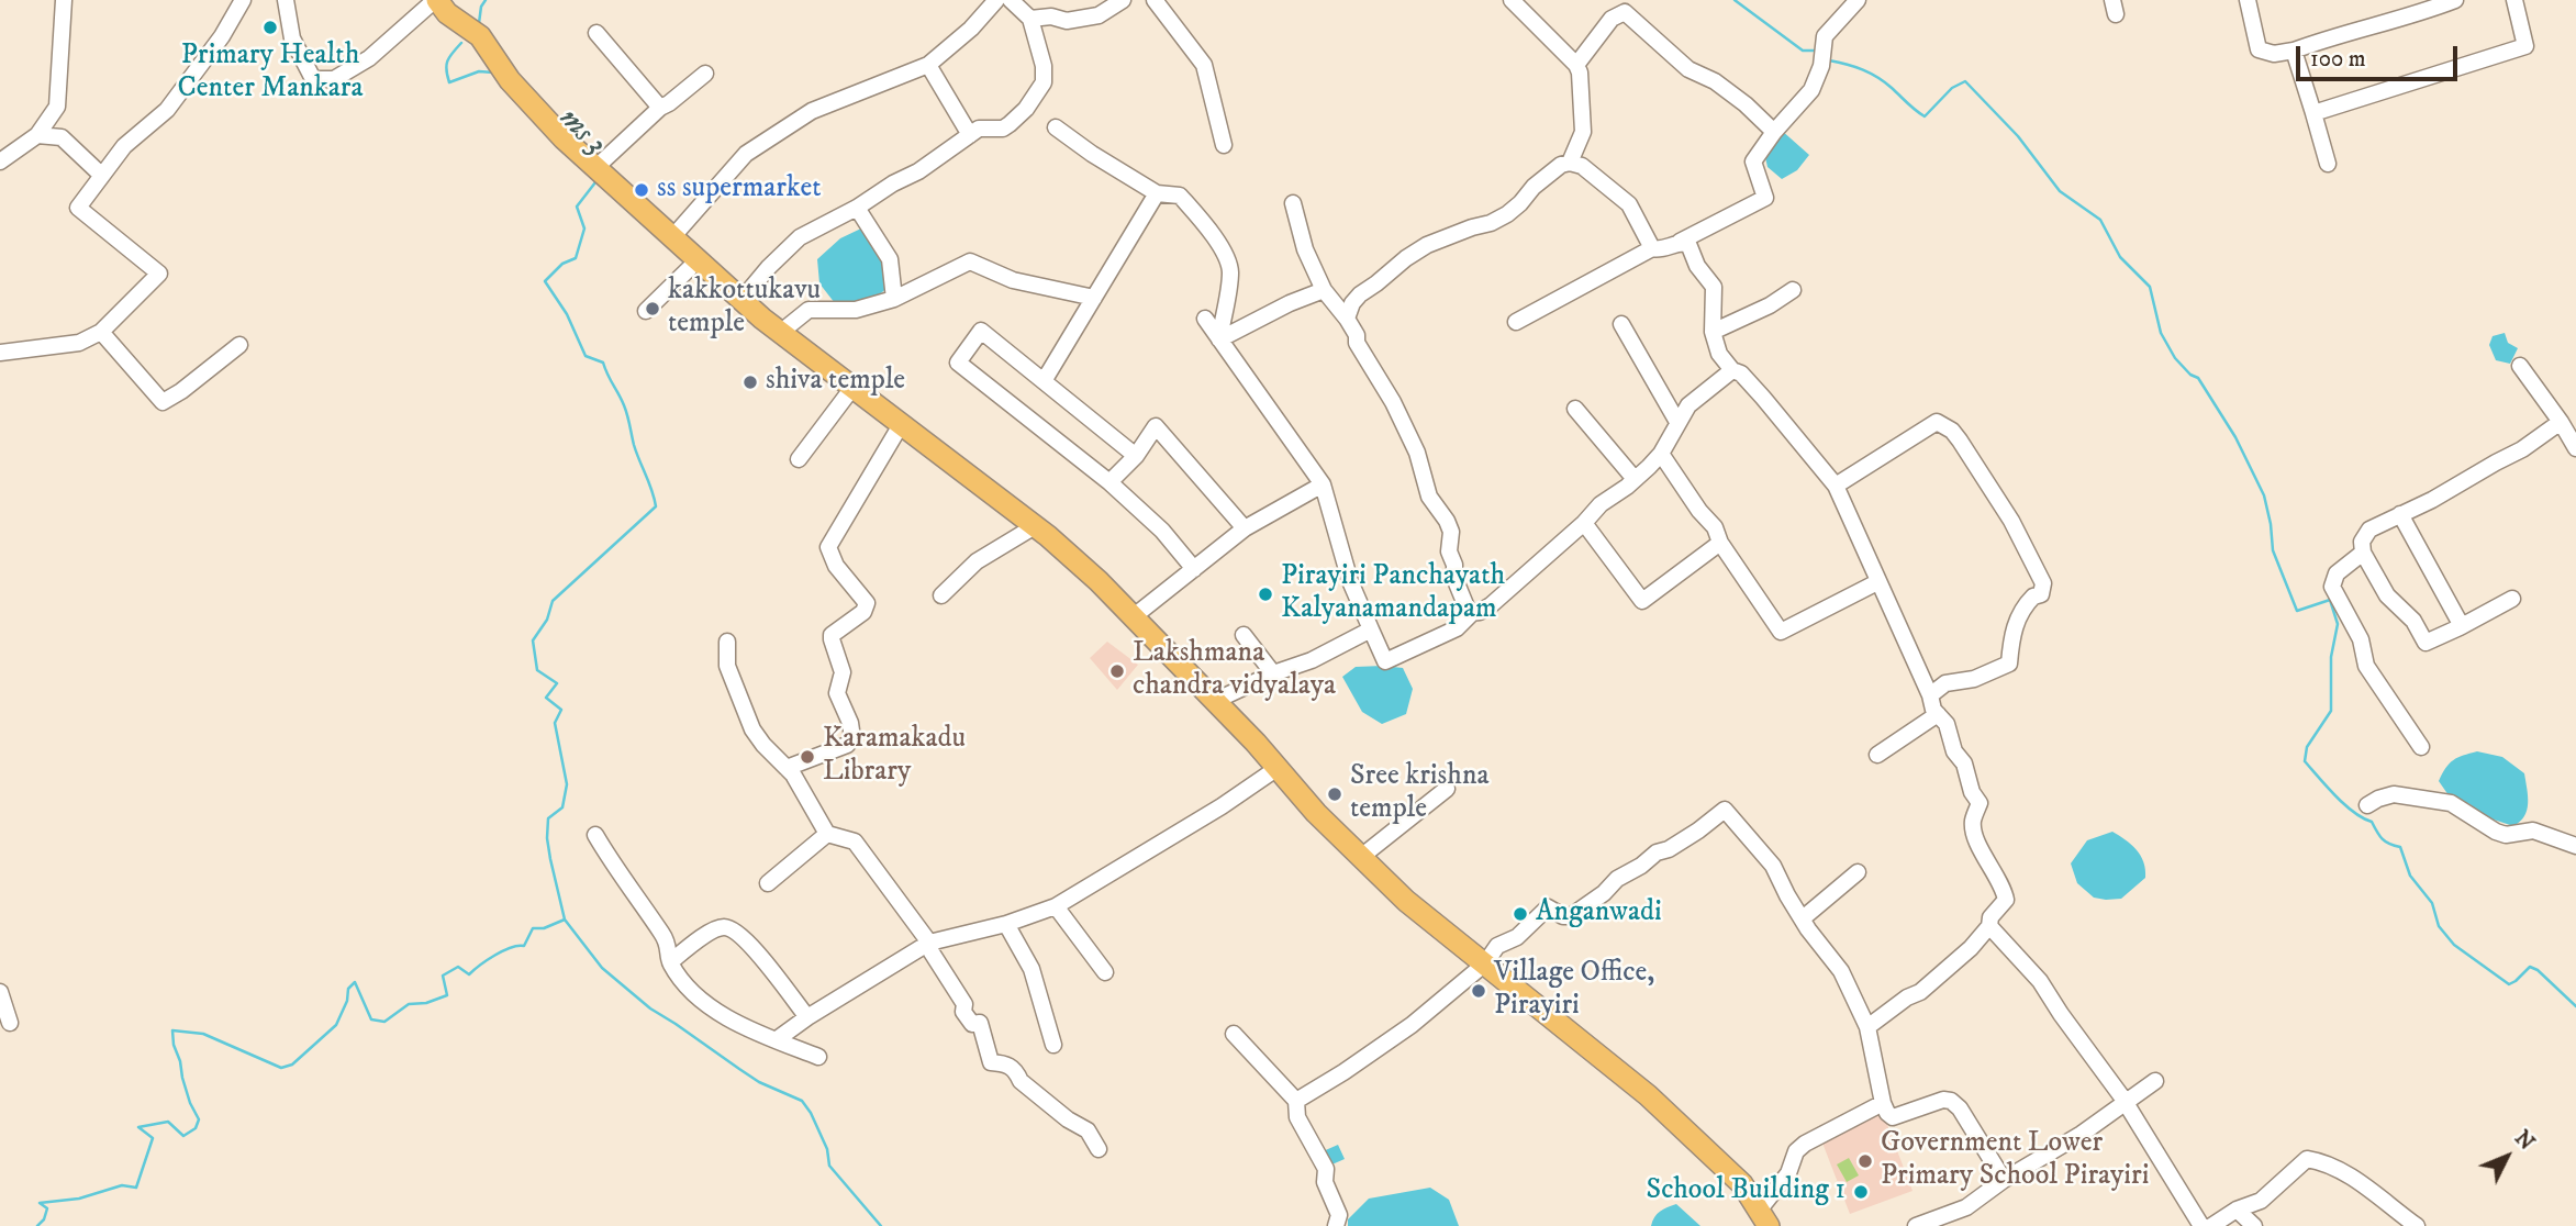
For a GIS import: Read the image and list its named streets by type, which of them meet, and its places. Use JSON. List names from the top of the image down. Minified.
{"water":["ms 3"],"places":["Primary Health Center Mankara","ss supermarket","kakkottukavu temple","shiva temple","Pirayiri Panchayath Kalyanamandapam","Lakshmana chandra vidyalaya","Karamakadu Library","Sree krishna temple","Anganwadi","Village Office, Pirayiri","Government Lower Primary School Pirayiri","School Building 1"],"scale_bar":"100 m","north":"top right"}
